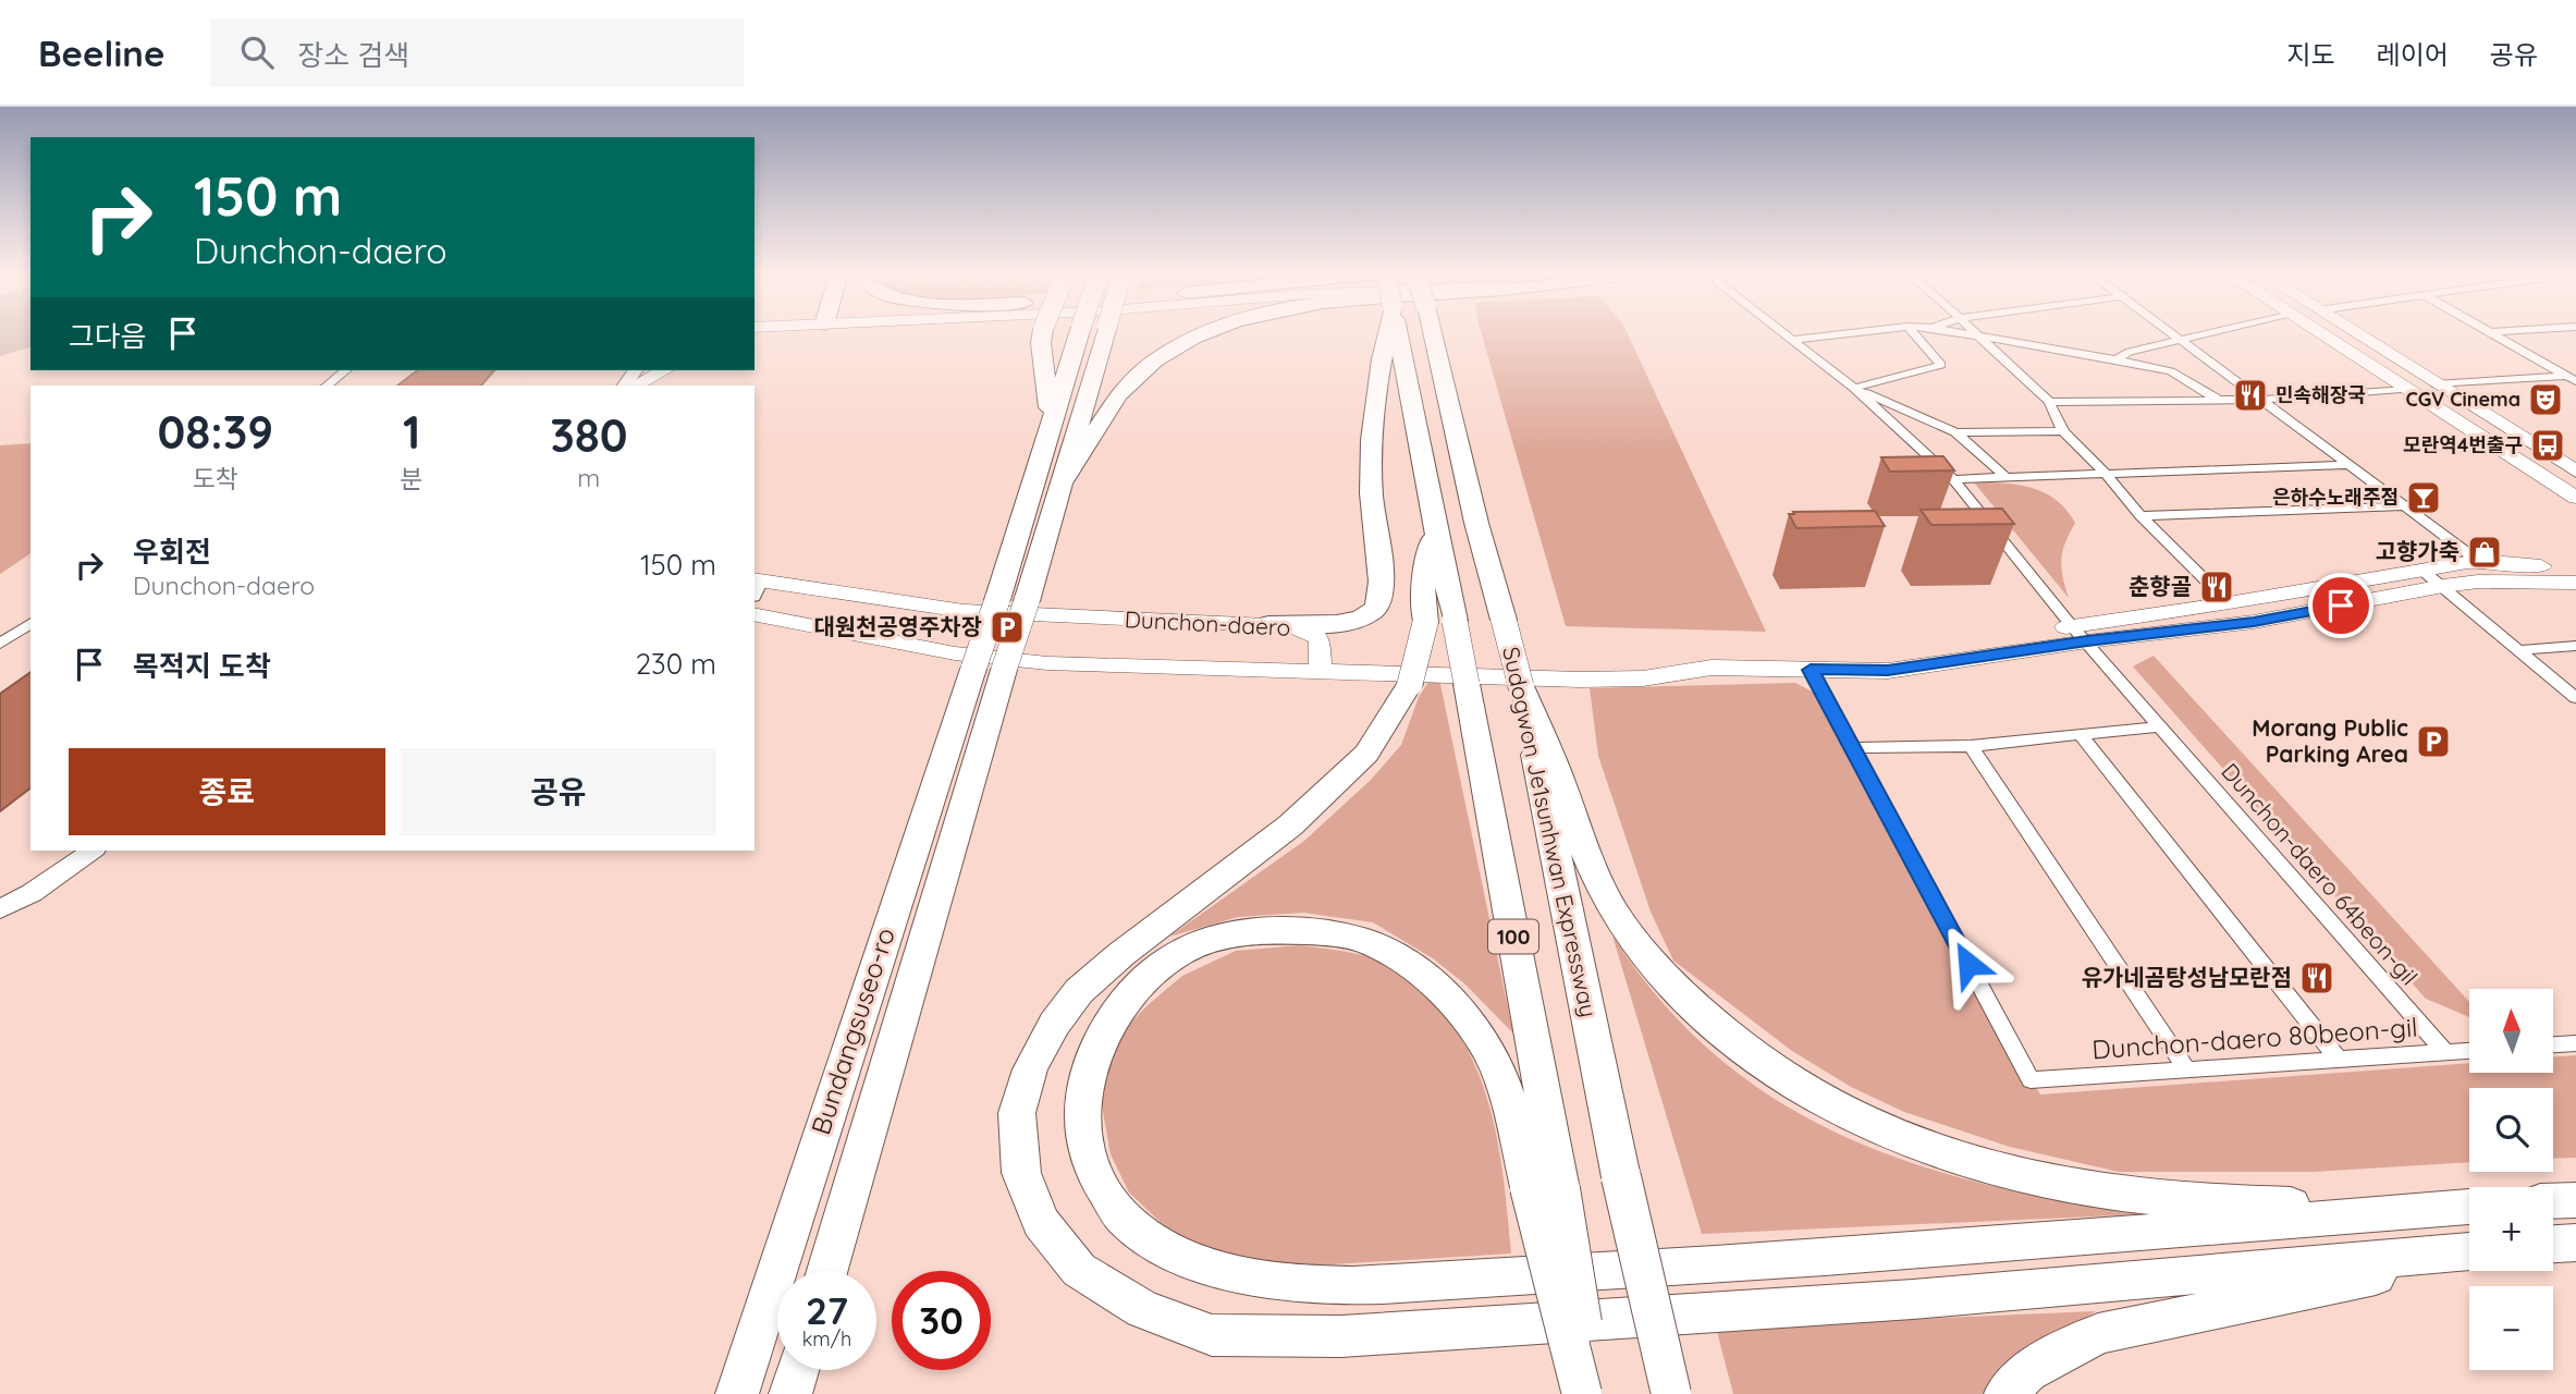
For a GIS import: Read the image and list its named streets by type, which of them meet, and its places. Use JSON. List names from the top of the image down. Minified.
{"streets":{"highway":["Sudogwon Je1sunhwan Expressway","100","Bundangsuseo-ro"],"main road":["Dunchon-daero"],"street":["Dunchon-daero 64beon-gil","Dunchon-daero 80beon-gil"]},"crossings":[["Dunchon-daero","Bundangsuseo-ro"],["Dunchon-daero 64beon-gil","Dunchon-daero 80beon-gil"]],"places":{"restaurant":["민속해장국","춘향골","유가네곰탕성남모란점"],"theatre":["CGV Cinema"],"bus stop":["모란역4번출구"],"bar":["은하수노래주점"],"shop":["고향가축"],"parking":["대원천공영주차장","Morang Public Parking Area"]},"north":"top","page":{"header":"Beeline","search":"장소 검색","nav":["지도","레이어","공유"],"turn":["150 m","Dunchon-daero"],"then":"그다음","eta":["08:39","도착","1","분","380","m"],"list":[{"name":"우회전","note":"Dunchon-daero","value":"150 m"},{"name":"목적지 도착","value":"230 m"}],"buttons":["종료","공유"],"map_buttons":["+","−"],"speed":"27 km/h","limit":"30"}}
